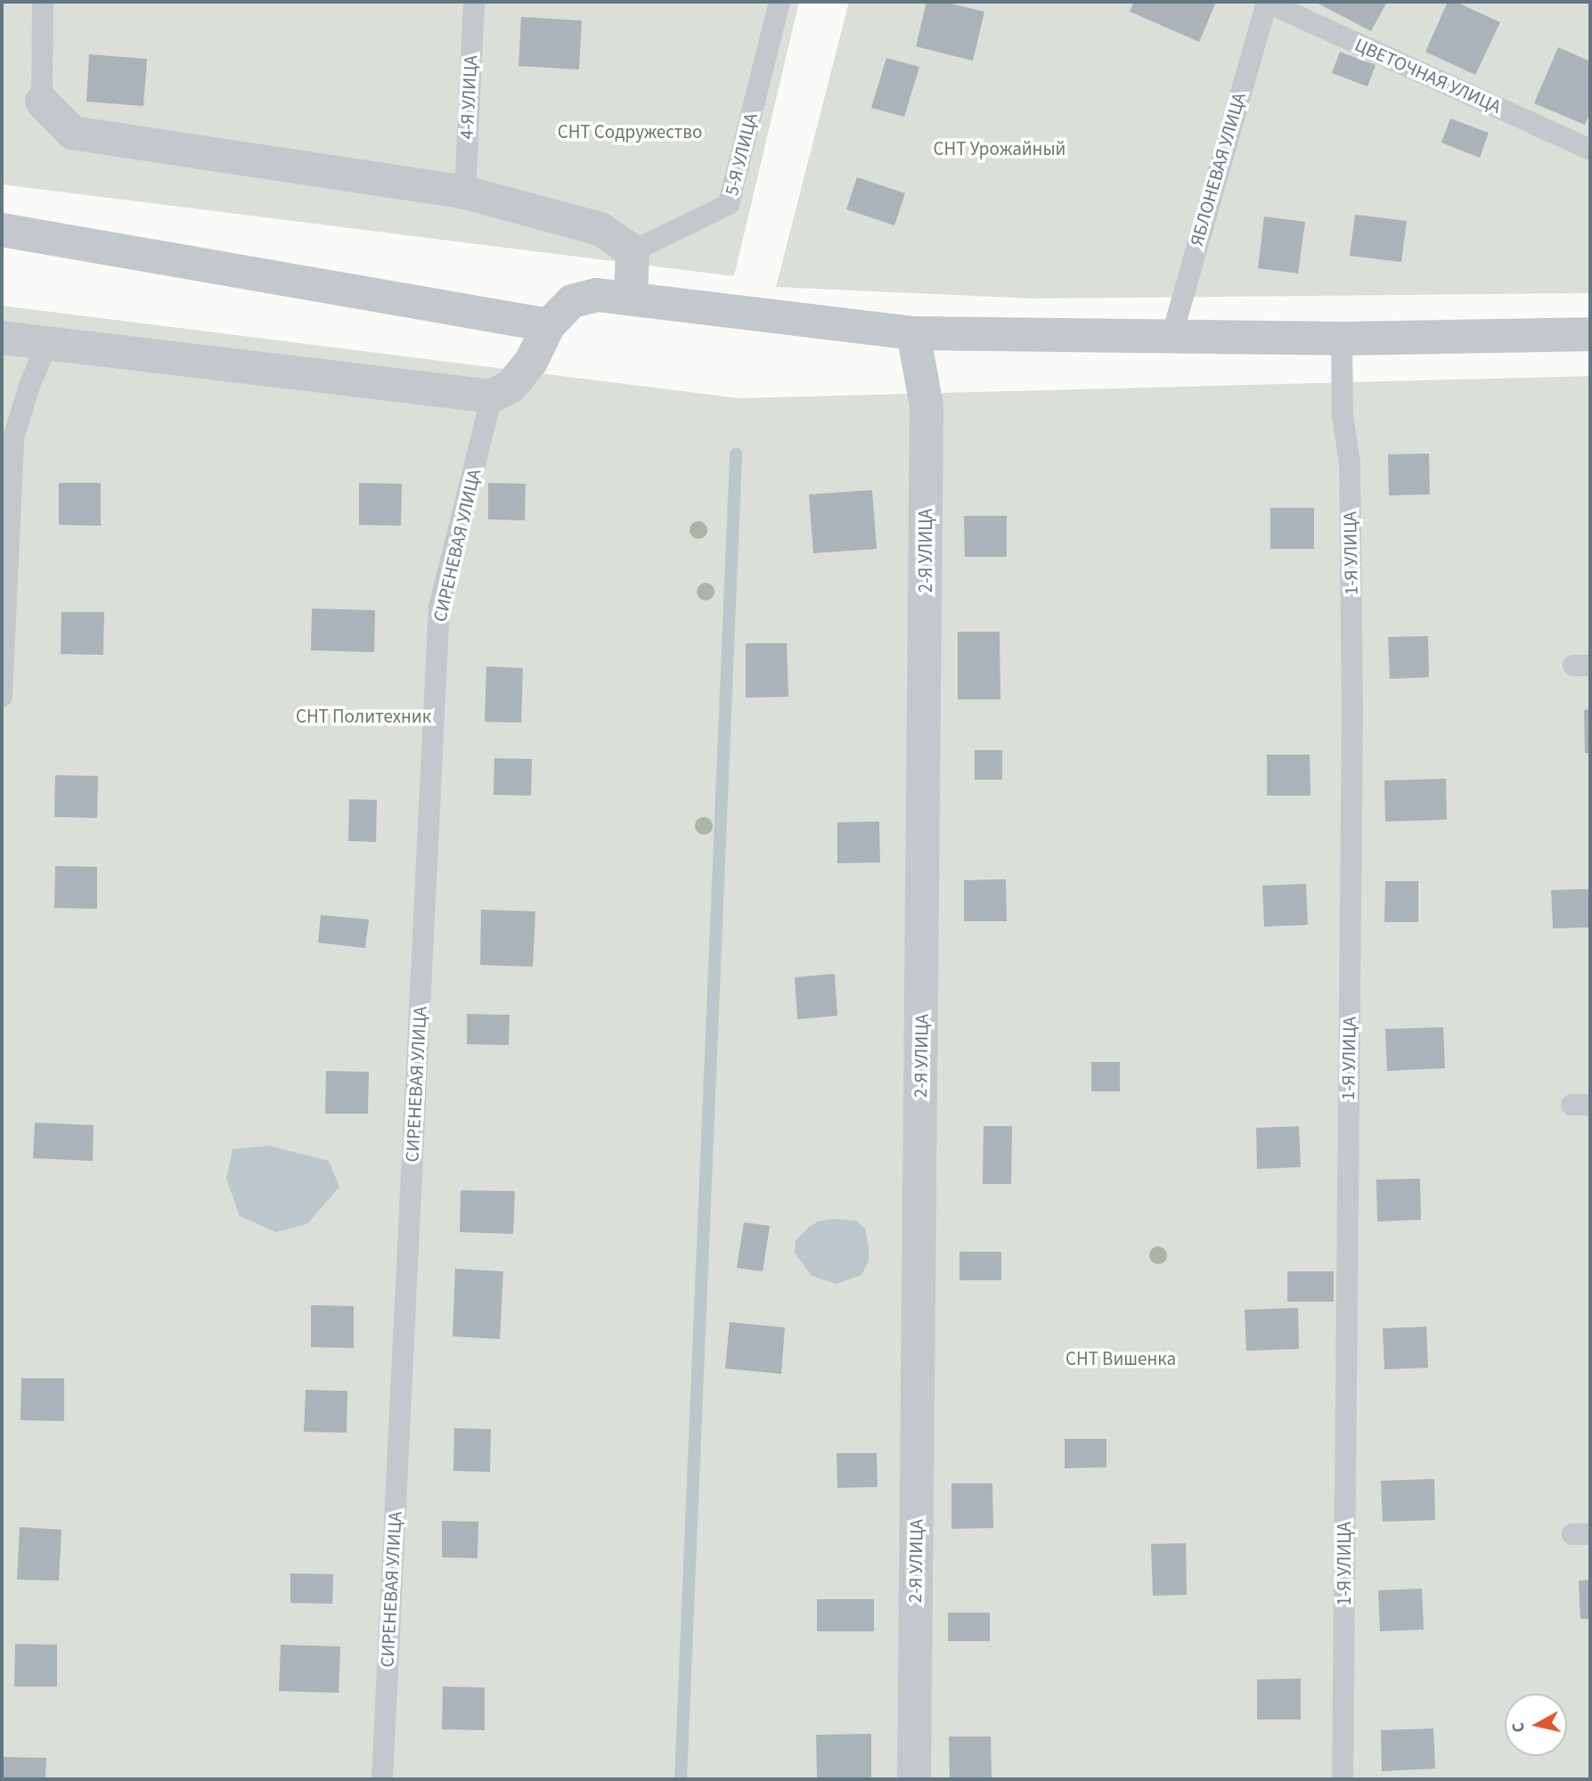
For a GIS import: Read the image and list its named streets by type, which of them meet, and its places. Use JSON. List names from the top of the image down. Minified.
{"streets":{"street":["2-Я УЛИЦА"],"lane":["ЦВЕТОЧНАЯ УЛИЦА","4-Я УЛИЦА","5-Я УЛИЦА","ЯБЛОНЕВАЯ УЛИЦА","СИРЕНЕВАЯ УЛИЦА","1-Я УЛИЦА"]},"crossings":[["ЦВЕТОЧНАЯ УЛИЦА","ЯБЛОНЕВАЯ УЛИЦА"]],"parks":["СНТ Содружество","СНТ Урожайный","СНТ Политехник","СНТ Вишенка"],"north":"left"}
